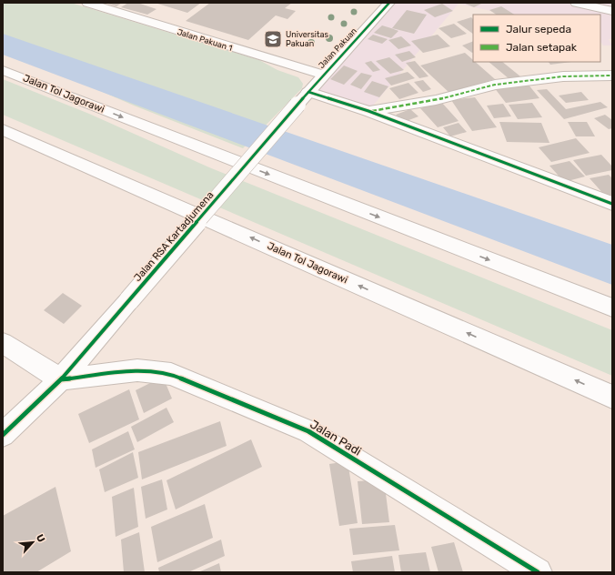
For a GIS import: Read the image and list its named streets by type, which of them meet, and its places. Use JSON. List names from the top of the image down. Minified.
{"streets":{"main road":["Jalan Pakuan 1","Jalan Pakuan","Jalan Tol Jagorawi","Jalan RSA Kartadjumena","Jalan Padi"]},"crossings":[["Jalan Pakuan 1","Jalan Pakuan"],["Jalan Pakuan","Jalan RSA Kartadjumena"],["Jalan RSA Kartadjumena","Jalan Padi"]],"places":{"school or university":["Universitas Pakuan"]},"legend":["Jalur sepeda","Jalan setapak"],"north":"top right"}
